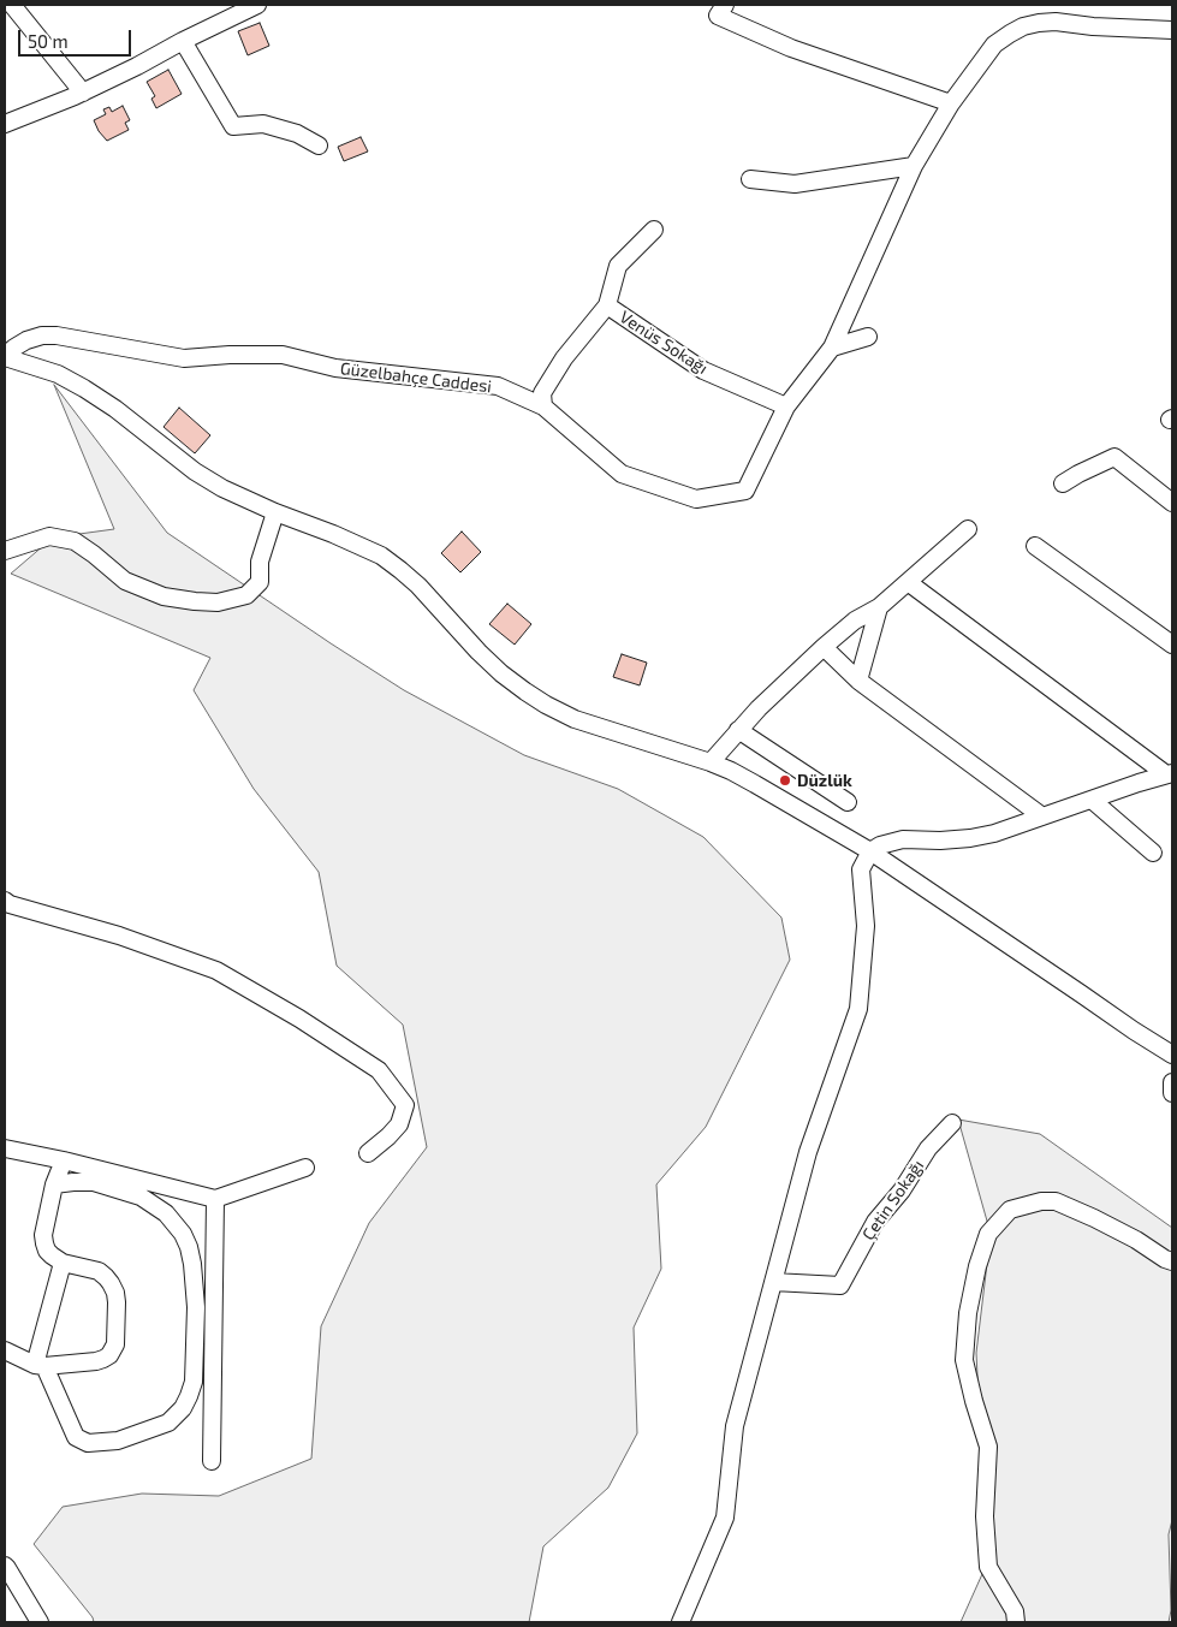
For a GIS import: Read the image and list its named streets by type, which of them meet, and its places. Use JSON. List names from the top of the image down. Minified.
{"streets":{"street":["Venüs Sokağı","Güzelbahçe Caddesi","Çetin Sokağı"]},"crossings":[["Venüs Sokağı","Güzelbahçe Caddesi"]],"places":["Düzlük"],"scale_bar":"50 m"}
